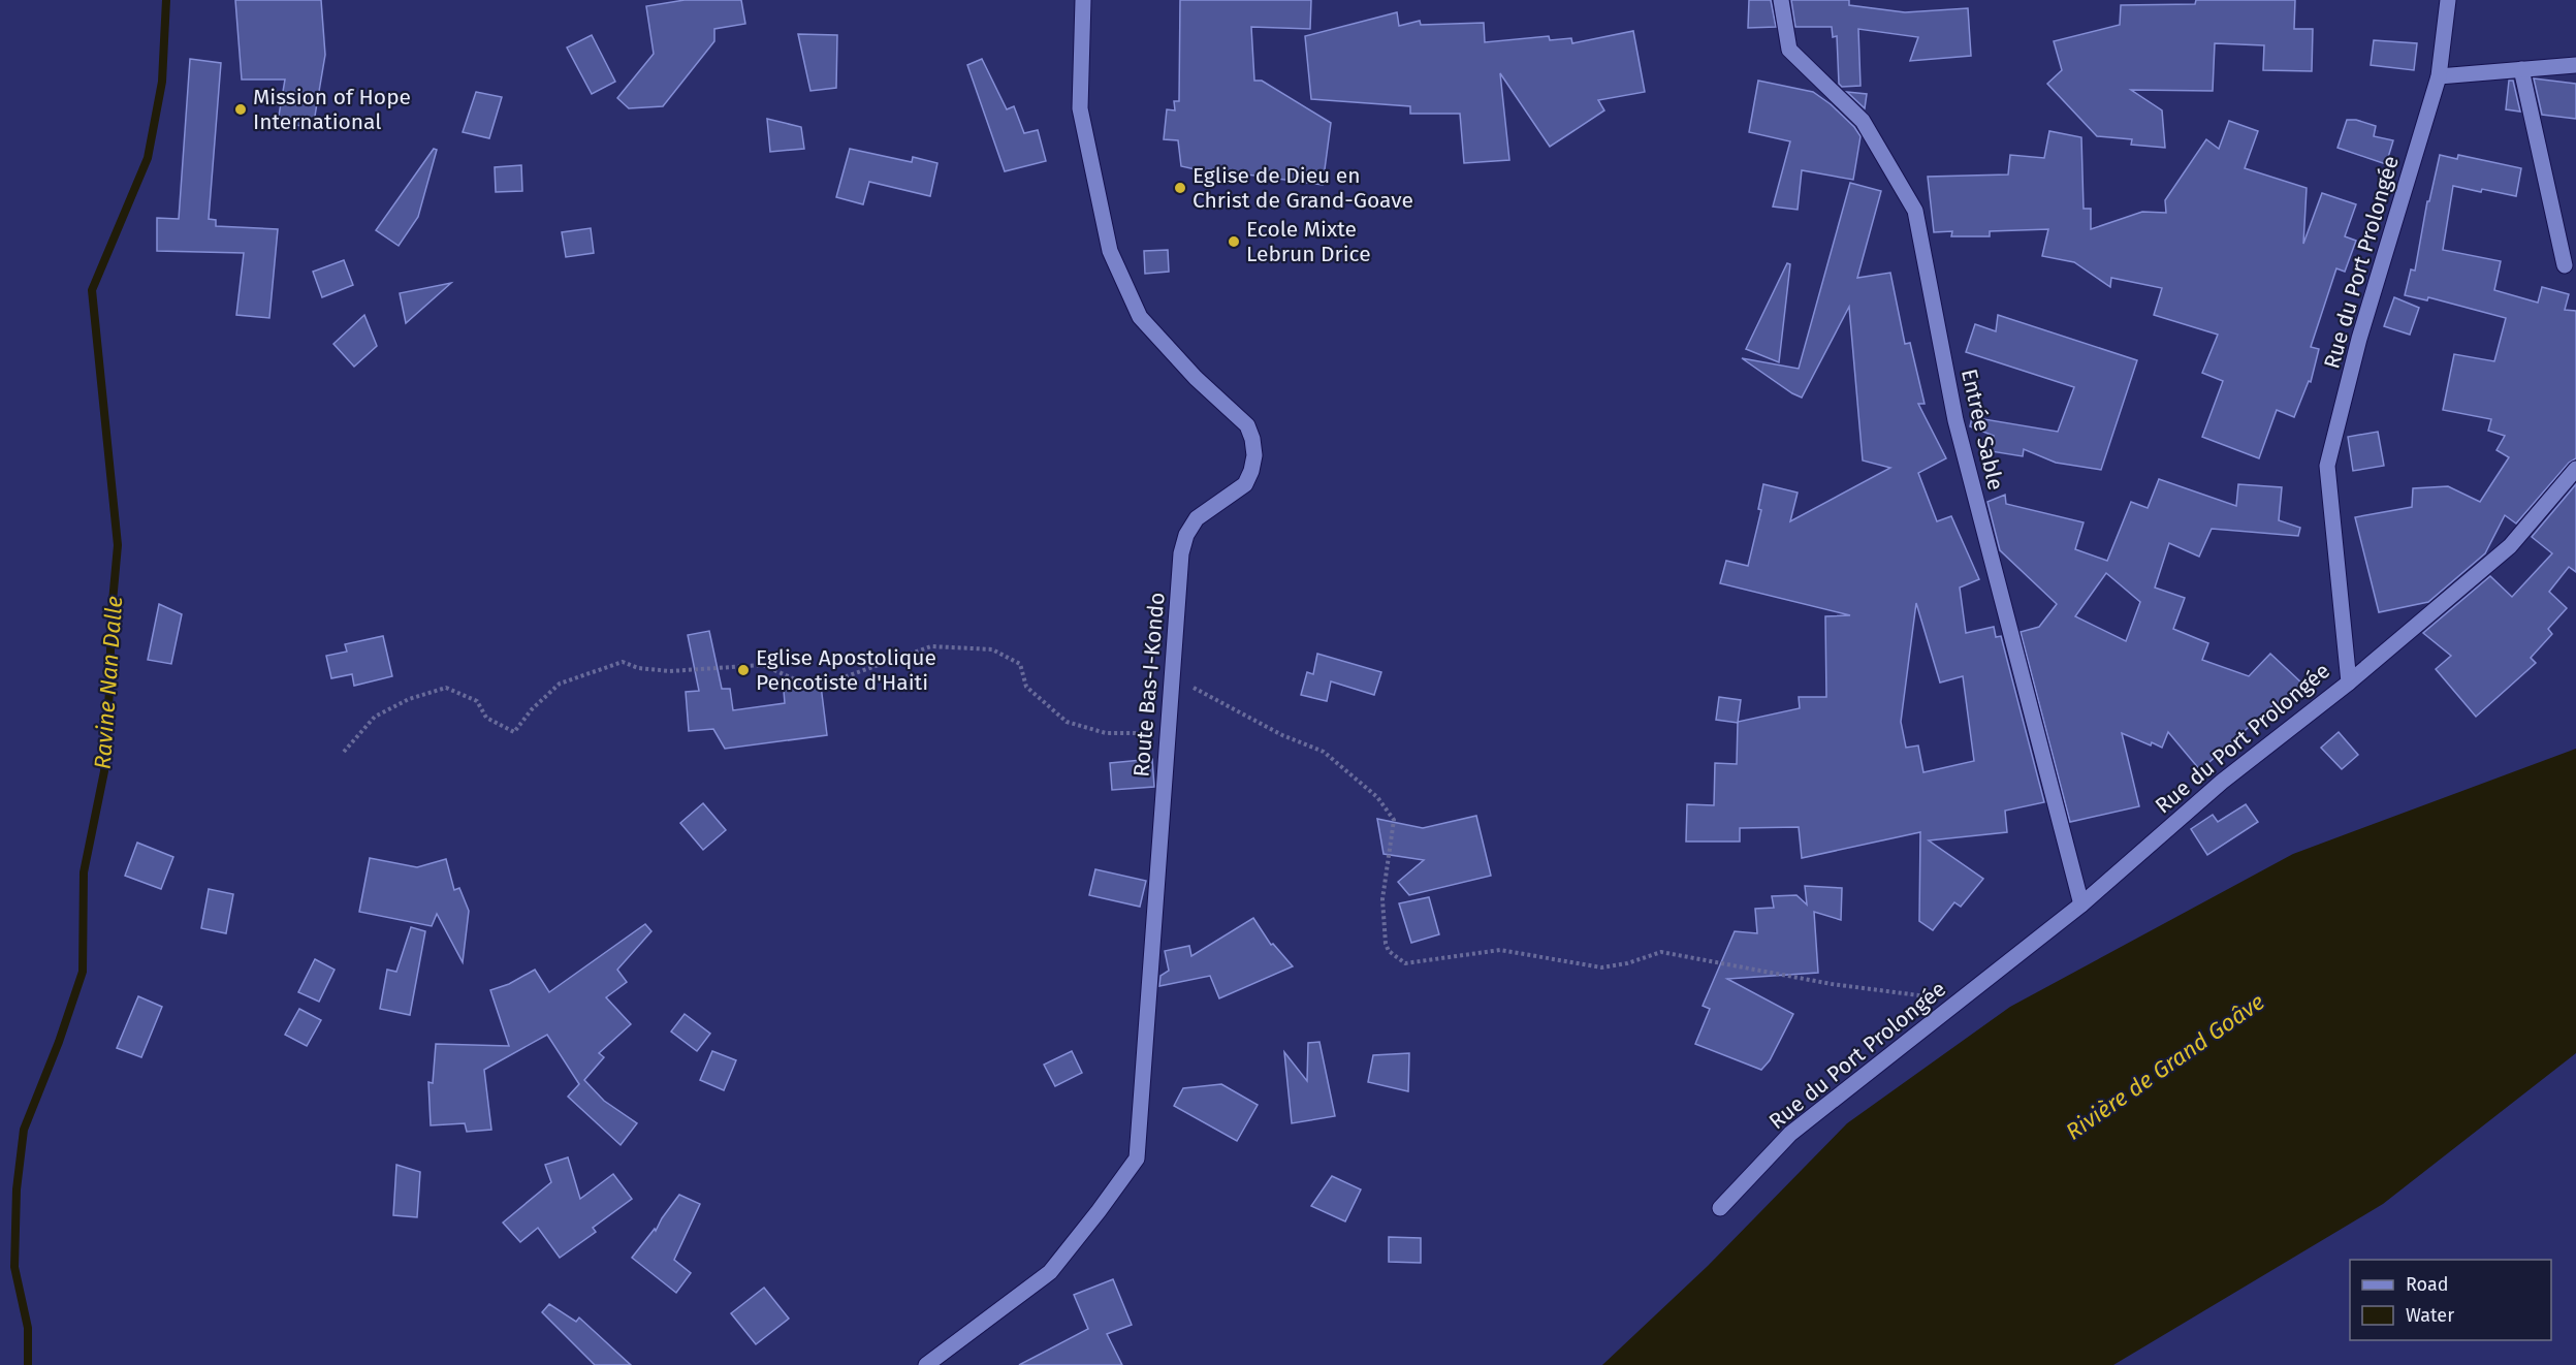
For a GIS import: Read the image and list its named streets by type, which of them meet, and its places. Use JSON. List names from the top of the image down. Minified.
{"streets":{"street":["Rue du Port Prolongée","Entrée Sable","Route Bas-I-Kondo"]},"crossings":[["Rue du Port Prolongée","Entrée Sable"]],"water":["Ravine Nan Dalle","Rivière de Grand Goâve"],"places":["Mission of Hope International","Eglise de Dieu en Christ de Grand-Goave","Ecole Mixte Lebrun Drice","Eglise Apostolique Pencotiste d'Haiti"],"legend":["Road","Water"]}
